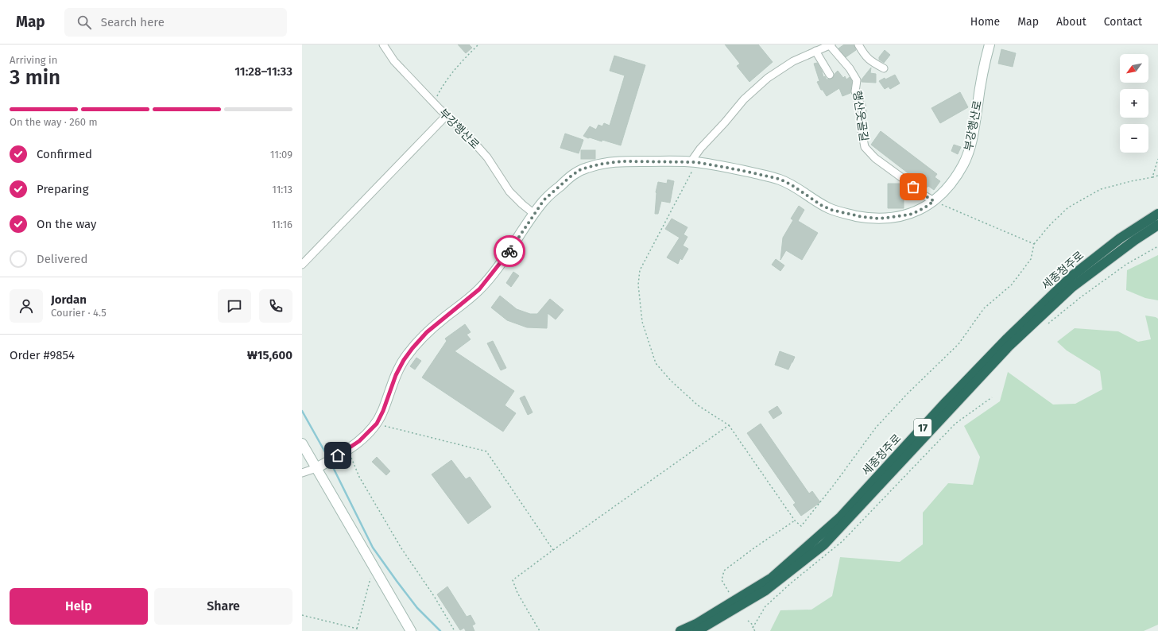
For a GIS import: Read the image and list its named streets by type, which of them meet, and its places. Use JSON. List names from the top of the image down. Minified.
{"streets":{"highway":["세종청주로","17"],"street":["행산웃골길","부강행산로"]},"crossings":[["행산웃골길","부강행산로"]],"north":"bottom left","page":{"header":"Map","search":"Search here","nav":["Home","Map","About","Contact"],"heading":["3 min","Arriving in","11:28–11:33"],"panel":["Jordan","Courier · 4.5","Order #9854","₩15,600"],"map_buttons":["+","−"],"bar":"On the way · 260 m","list":[["Confirmed","11:09"],["Preparing","11:13"],["On the way","11:16"],"Delivered"],"buttons":["Help","Share"]}}
